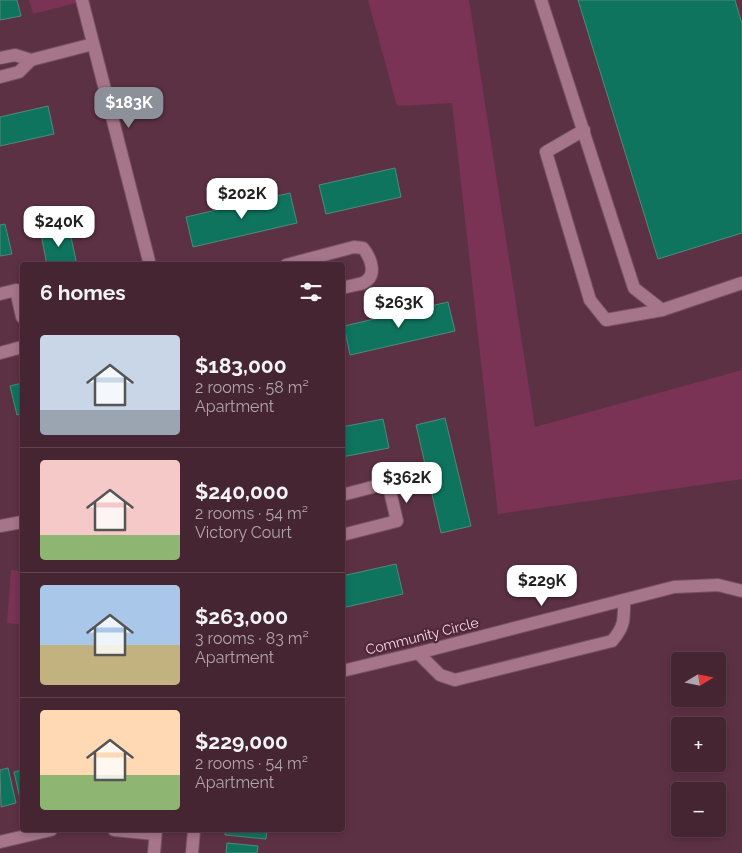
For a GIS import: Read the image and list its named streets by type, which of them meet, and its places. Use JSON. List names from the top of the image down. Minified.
{"streets":{"street":["Community Circle"]},"north":"right","page":{"price":["$183K","$202K","$240K","$263K","$362K","$229K"],"heading":"6 homes","list":[{"name":"$183,000","note":"2 rooms · 58 m² · Apartment"},{"name":"$240,000","note":"2 rooms · 54 m² · Victory Court"},{"name":"$263,000","note":"3 rooms · 83 m² · Apartment"},{"name":"$229,000","note":"2 rooms · 54 m² · Apartment"}],"map_buttons":["+","−"]}}
